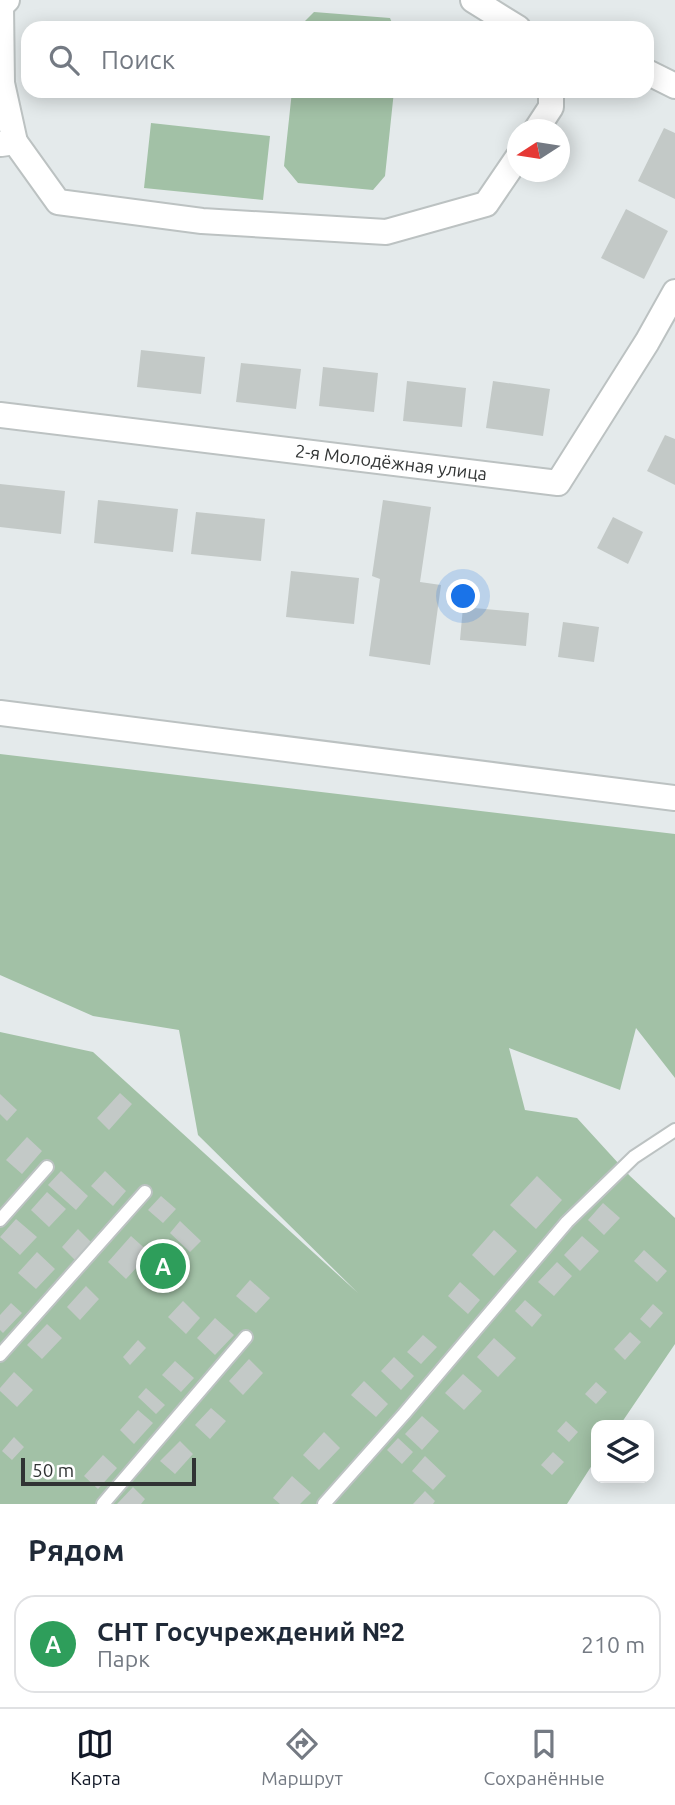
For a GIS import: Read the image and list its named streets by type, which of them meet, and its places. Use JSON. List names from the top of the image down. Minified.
{"streets":{"street":["2-я Молодёжная улица"]},"scale_bar":"50 m","north":"left","page":{"search":"Поиск","pins":"A","scale":"50 m","heading":"Рядом","list":[{"mark":"A","name":"СНТ Госучреждений №2","note":"Парк","value":"210 m"}],"nav":["Карта","Маршрут","Сохранённые"]}}
